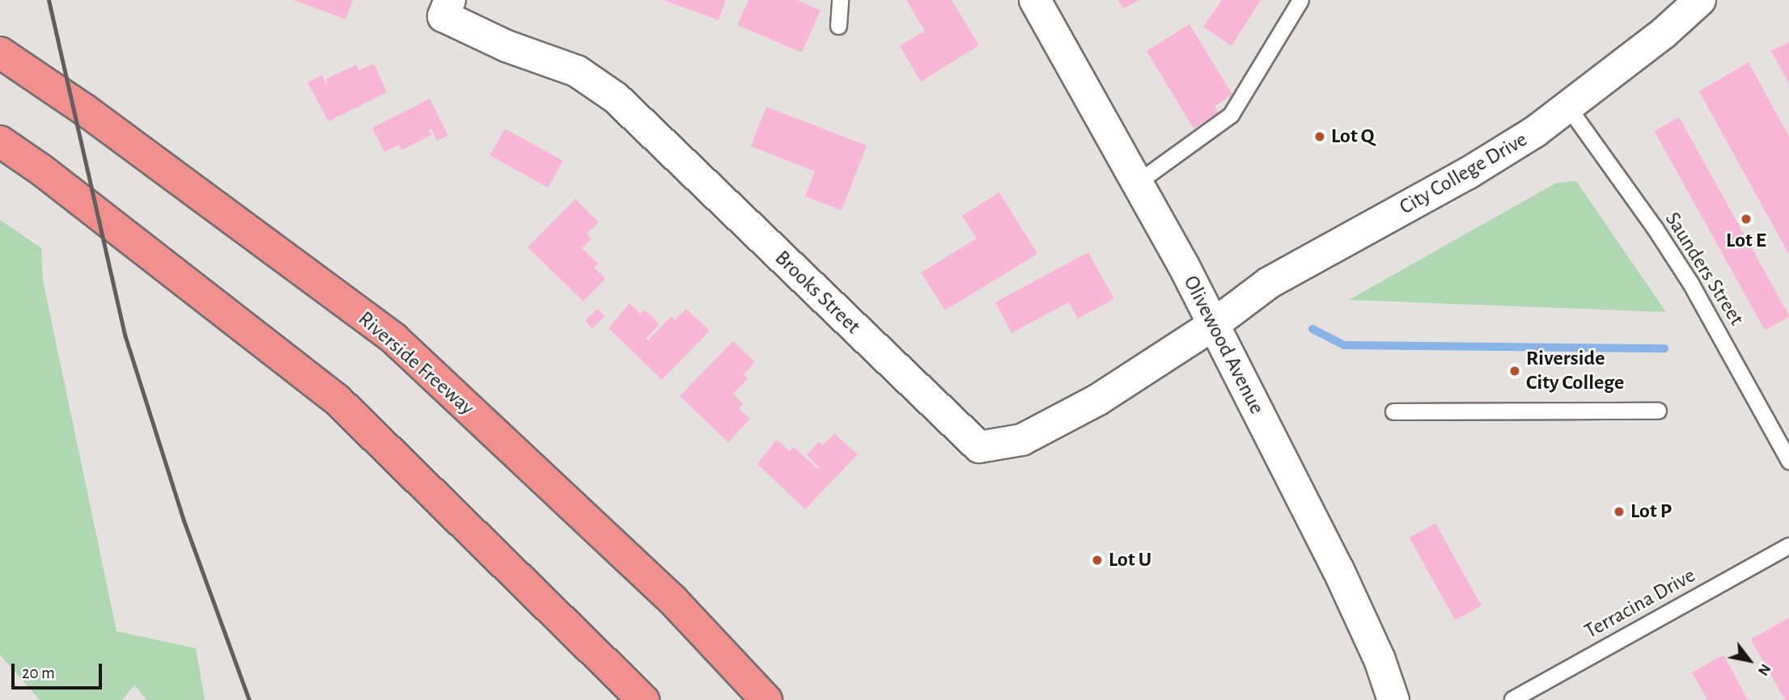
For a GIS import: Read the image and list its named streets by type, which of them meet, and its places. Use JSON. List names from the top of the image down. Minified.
{"streets":{"highway":["Riverside Freeway"],"street":["City College Drive","Brooks Street","Olivewood Avenue"],"lane":["Saunders Street","Terracina Drive"]},"crossings":[["City College Drive","Saunders Street"],["City College Drive","Brooks Street"],["City College Drive","Olivewood Avenue"],["Brooks Street","Olivewood Avenue"]],"places":["Lot Q","Lot E","Riverside City College","Lot P","Lot U"],"scale_bar":"20 m","north":"bottom right"}
